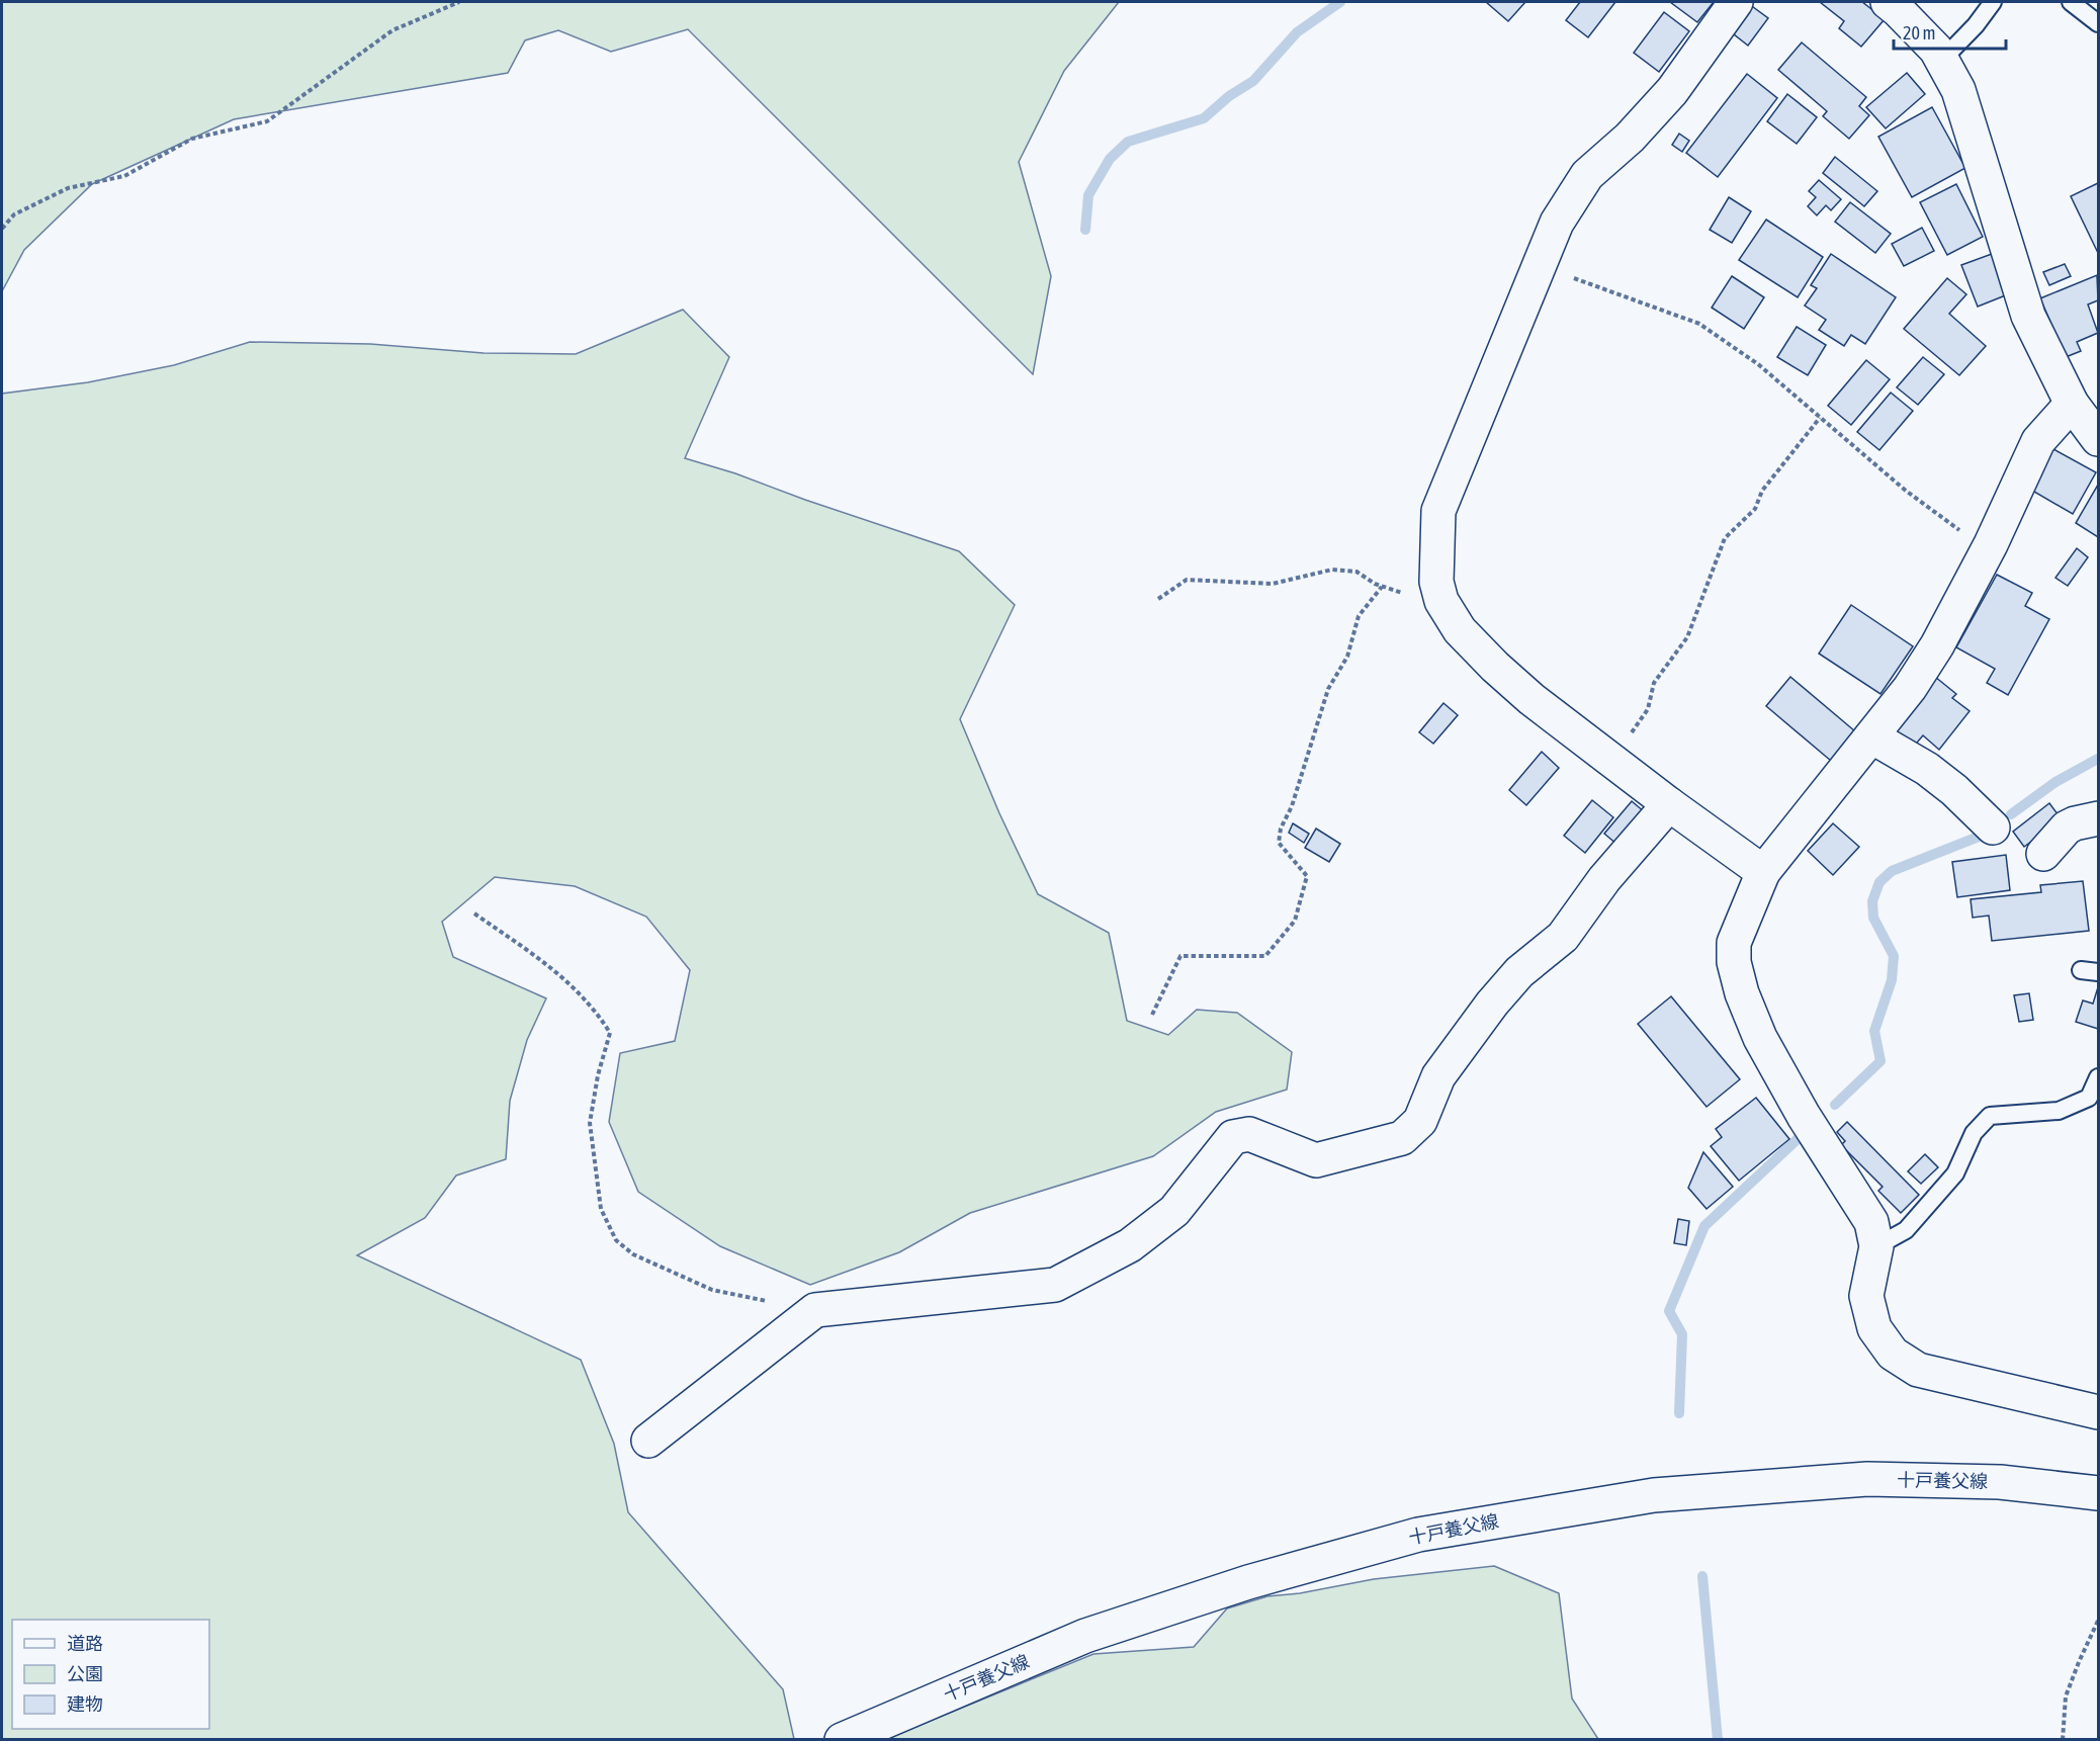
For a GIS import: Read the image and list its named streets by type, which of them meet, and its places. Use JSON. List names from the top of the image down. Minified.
{"streets":{"street":["十戸養父線"]},"legend":["道路","公園","建物"],"scale_bar":"20 m"}
